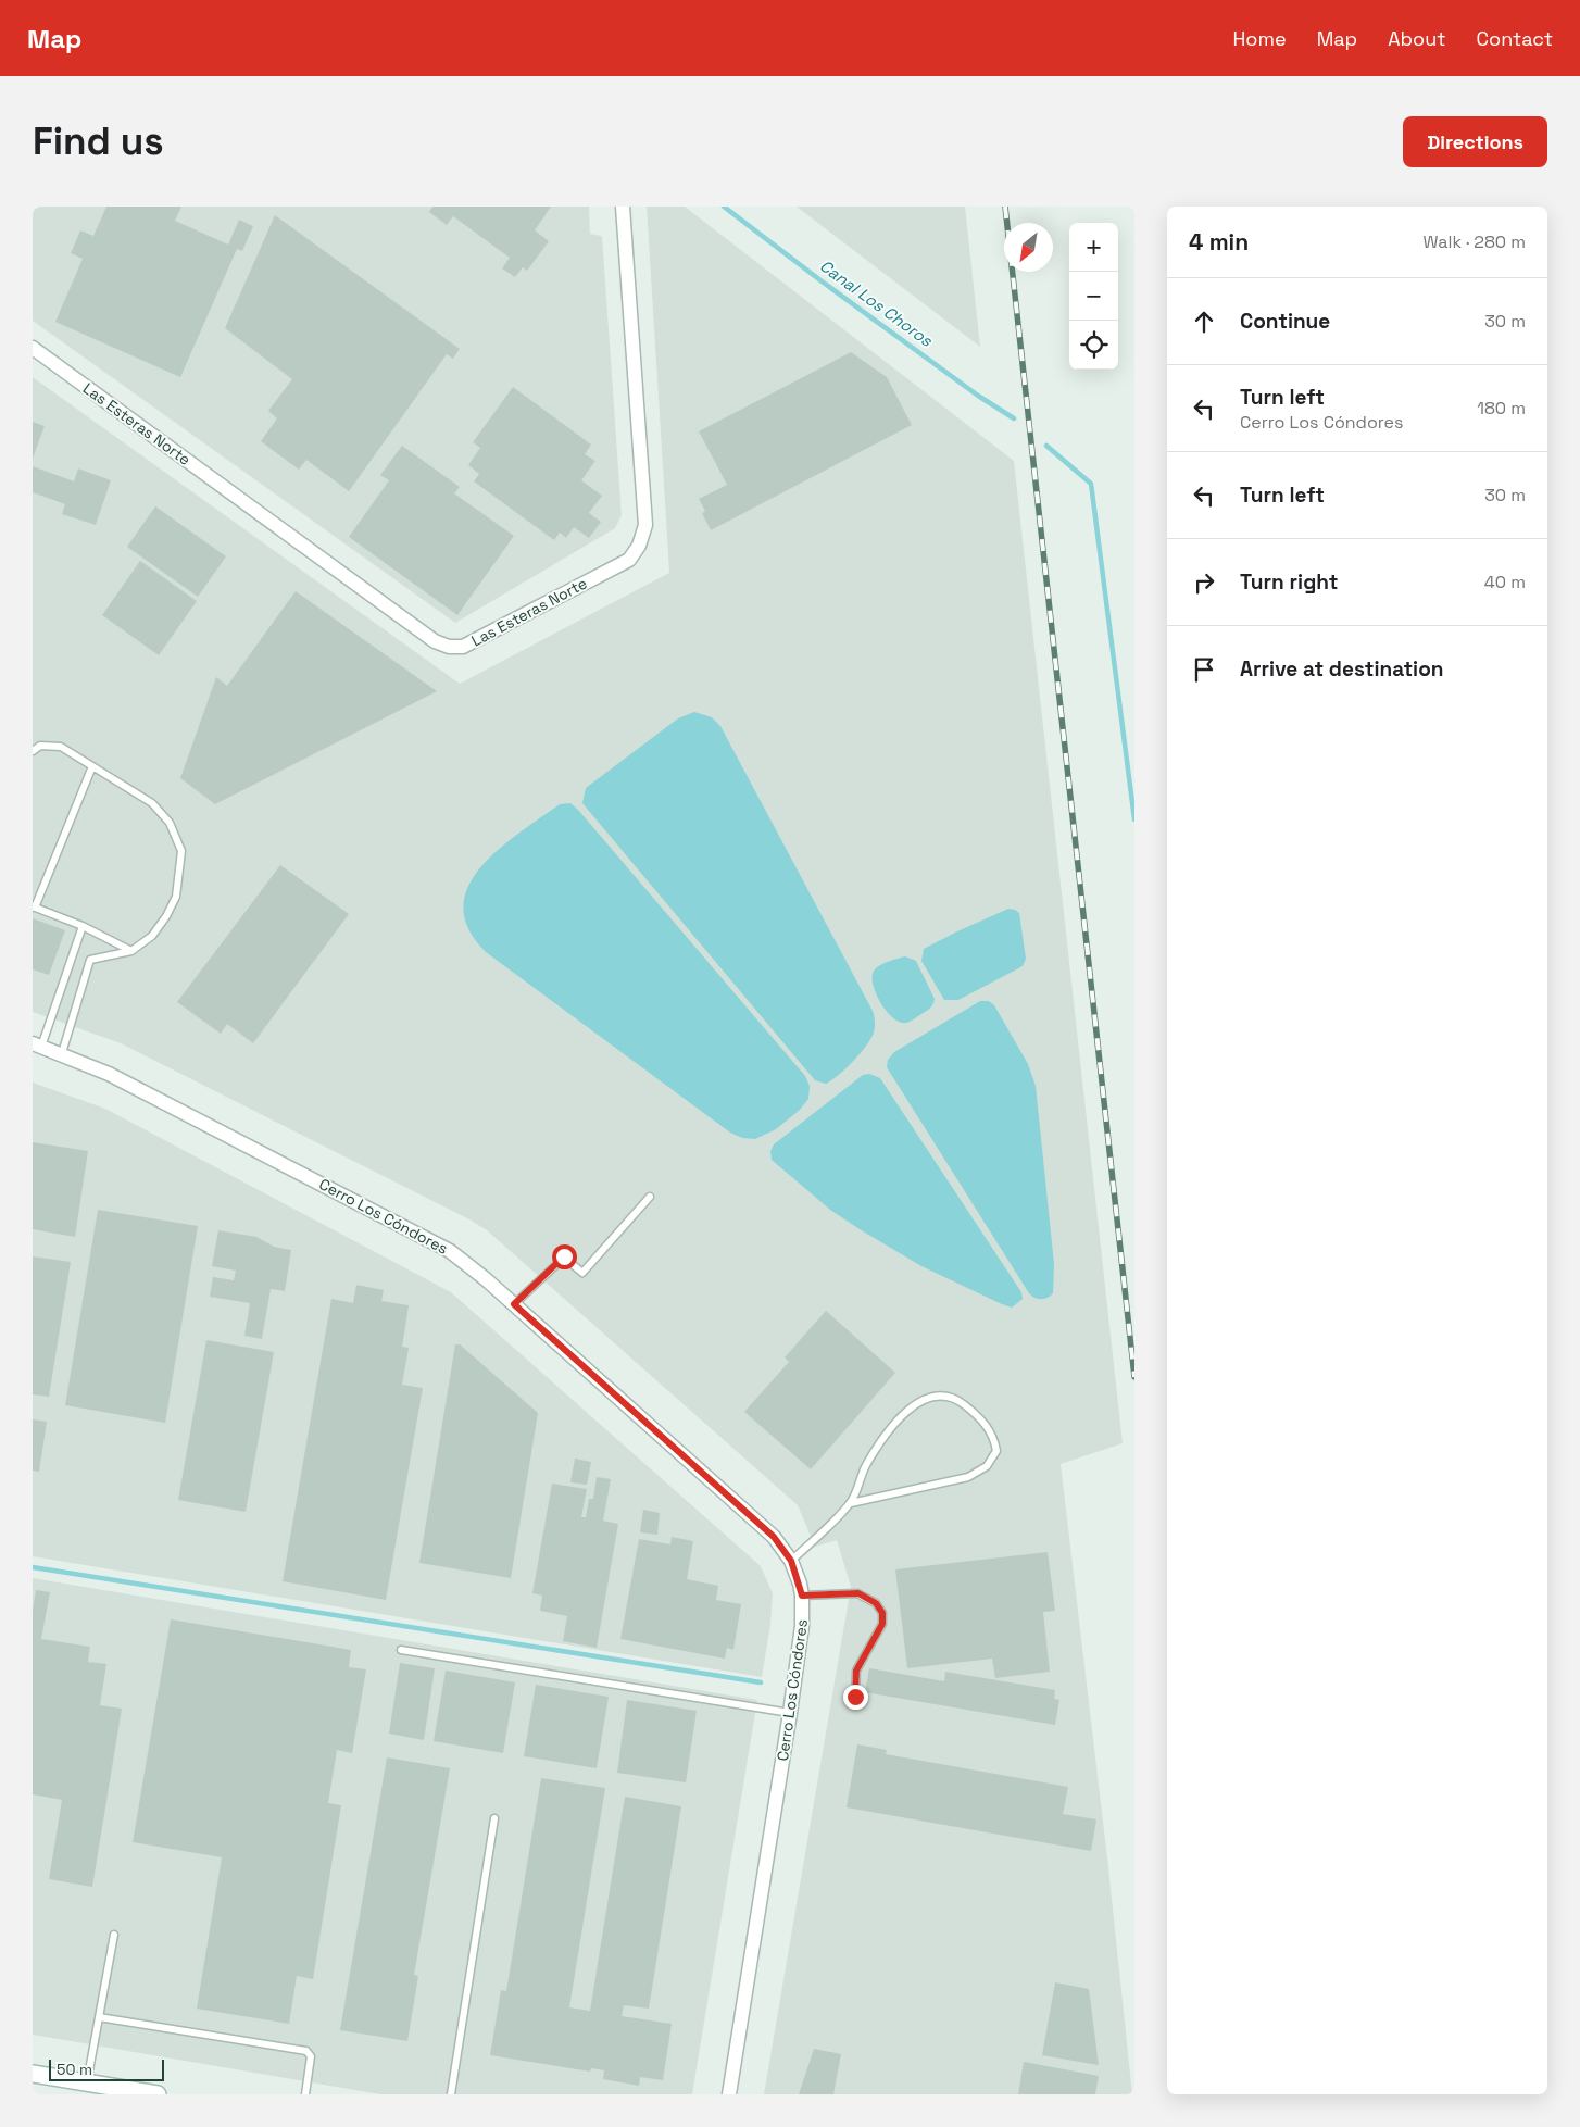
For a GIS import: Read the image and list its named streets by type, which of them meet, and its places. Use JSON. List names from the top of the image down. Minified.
{"streets":{"street":["Las Esteras Norte","Cerro Los Cóndores"]},"water":["Canal Los Choros"],"scale_bar":"50 m","north":"bottom left","page":{"header":"Map","nav":["Home","Map","About","Contact"],"buttons":"Directions","title":"Find us","heading":["4 min","Walk · 280 m"],"map_buttons":["+","−"],"list":[["Continue","30 m"],["Turn left","Cerro Los Cóndores","180 m"],["Turn left","30 m"],["Turn right","40 m"],"Arrive at destination"],"scale":"50 m"}}
